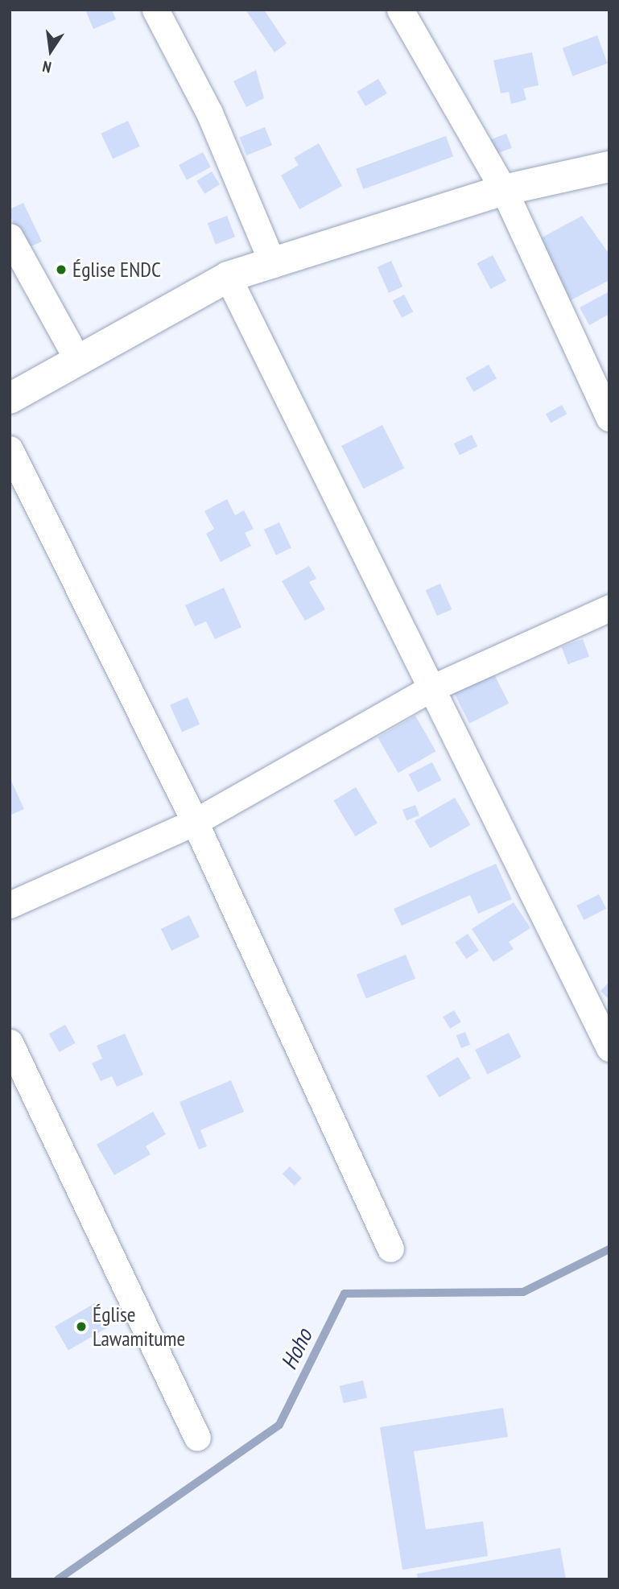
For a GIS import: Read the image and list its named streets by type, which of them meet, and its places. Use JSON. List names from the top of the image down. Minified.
{"water":["Hoho"],"places":["Église ENDC","Église Lawamitume"],"north":"bottom"}
